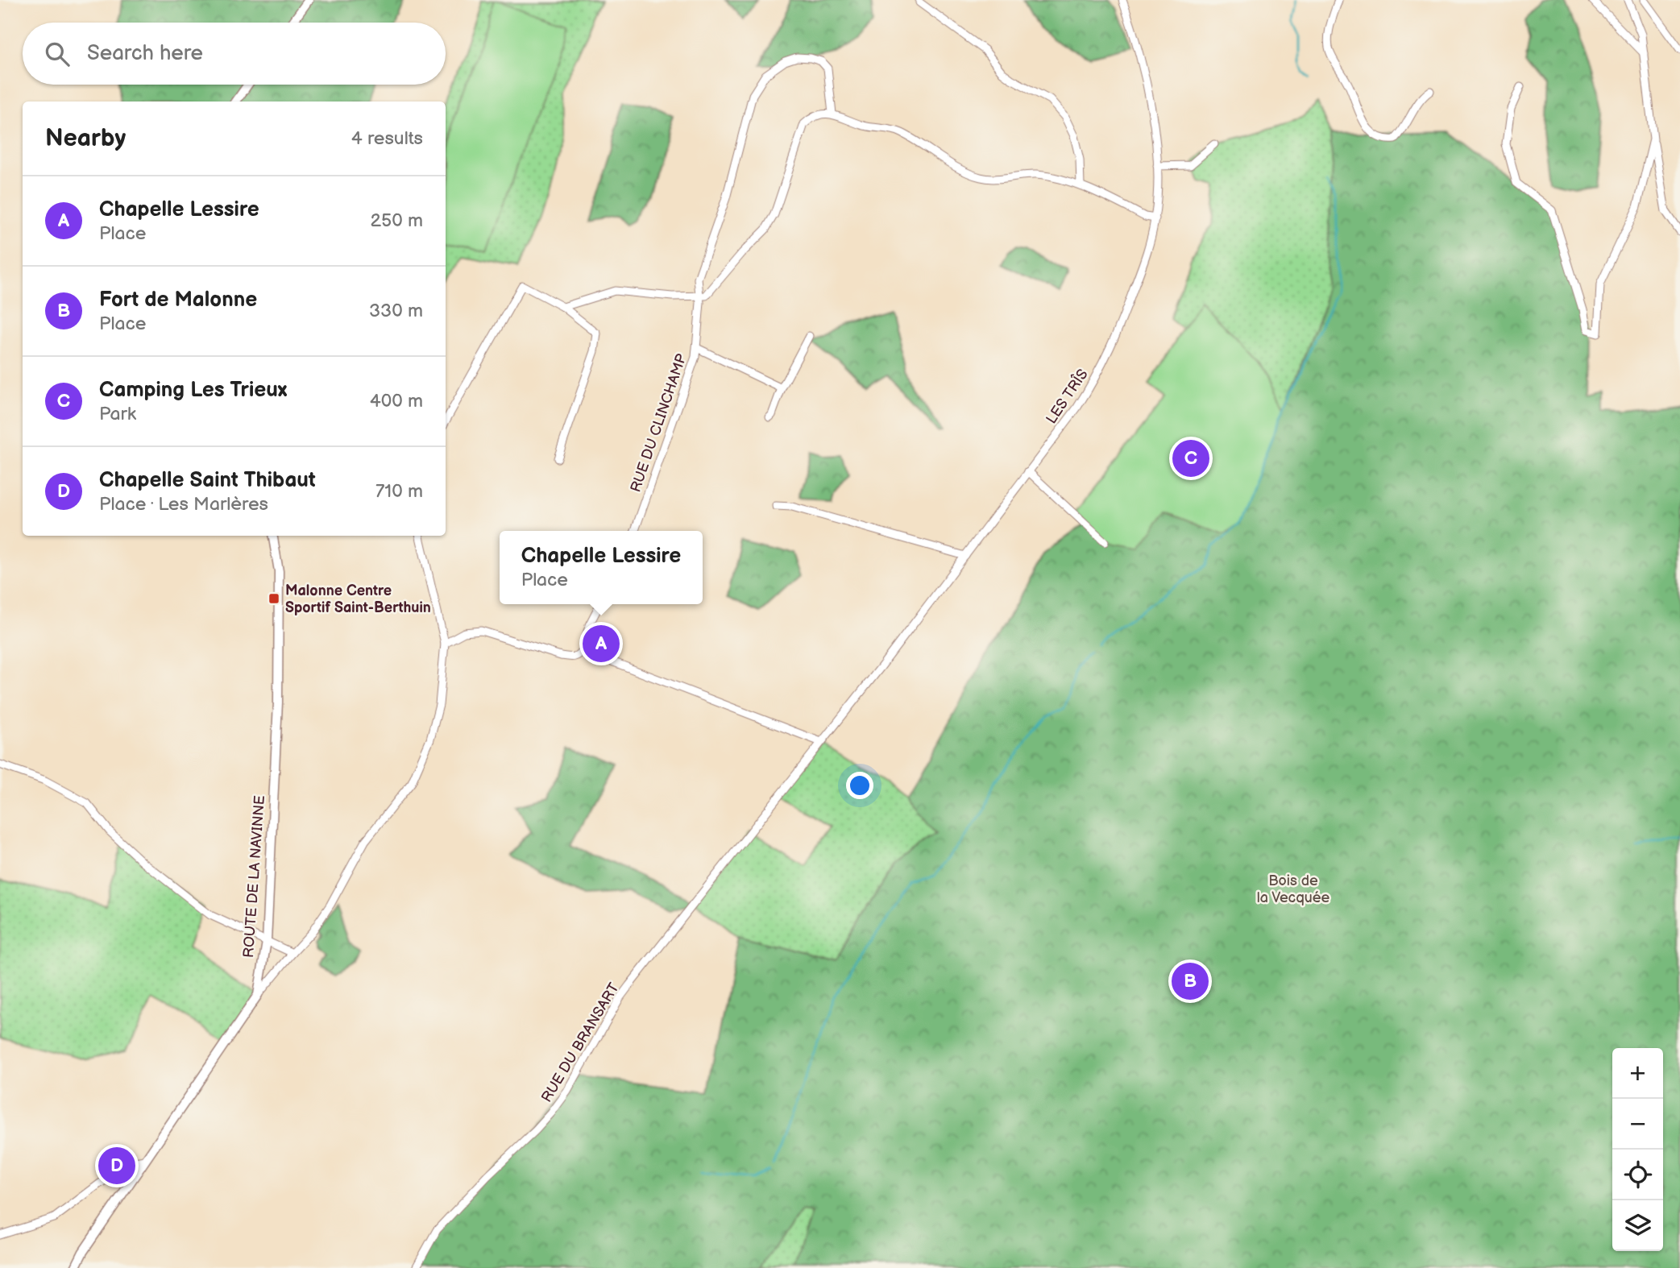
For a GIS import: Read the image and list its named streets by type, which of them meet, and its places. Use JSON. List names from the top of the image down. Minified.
{"streets":{"street":["LES TRÎS","RUE DU CLINCHAMP","ROUTE DE LA NAVINNE","RUE DU BRANSART"]},"crossings":[["LES TRÎS","RUE DU BRANSART"]],"parks":["Bois de la Vecquée"],"places":{"transit":["Malonne Centre Sportif Saint-Berthuin"]},"page":{"search":"Search here","heading":["Nearby","4 results"],"list":[{"mark":"A","name":"Chapelle Lessire","note":"Place","value":"250 m"},{"mark":"B","name":"Fort de Malonne","note":"Place","value":"330 m"},{"mark":"C","name":"Camping Les Trieux","note":"Park","value":"400 m"},{"mark":"D","name":"Chapelle Saint Thibaut","note":"Place · Les Marlères","value":"710 m"}],"pins":["C","A","B","D"],"popup":["Chapelle Lessire","Place"],"map_buttons":["+","−"]}}
